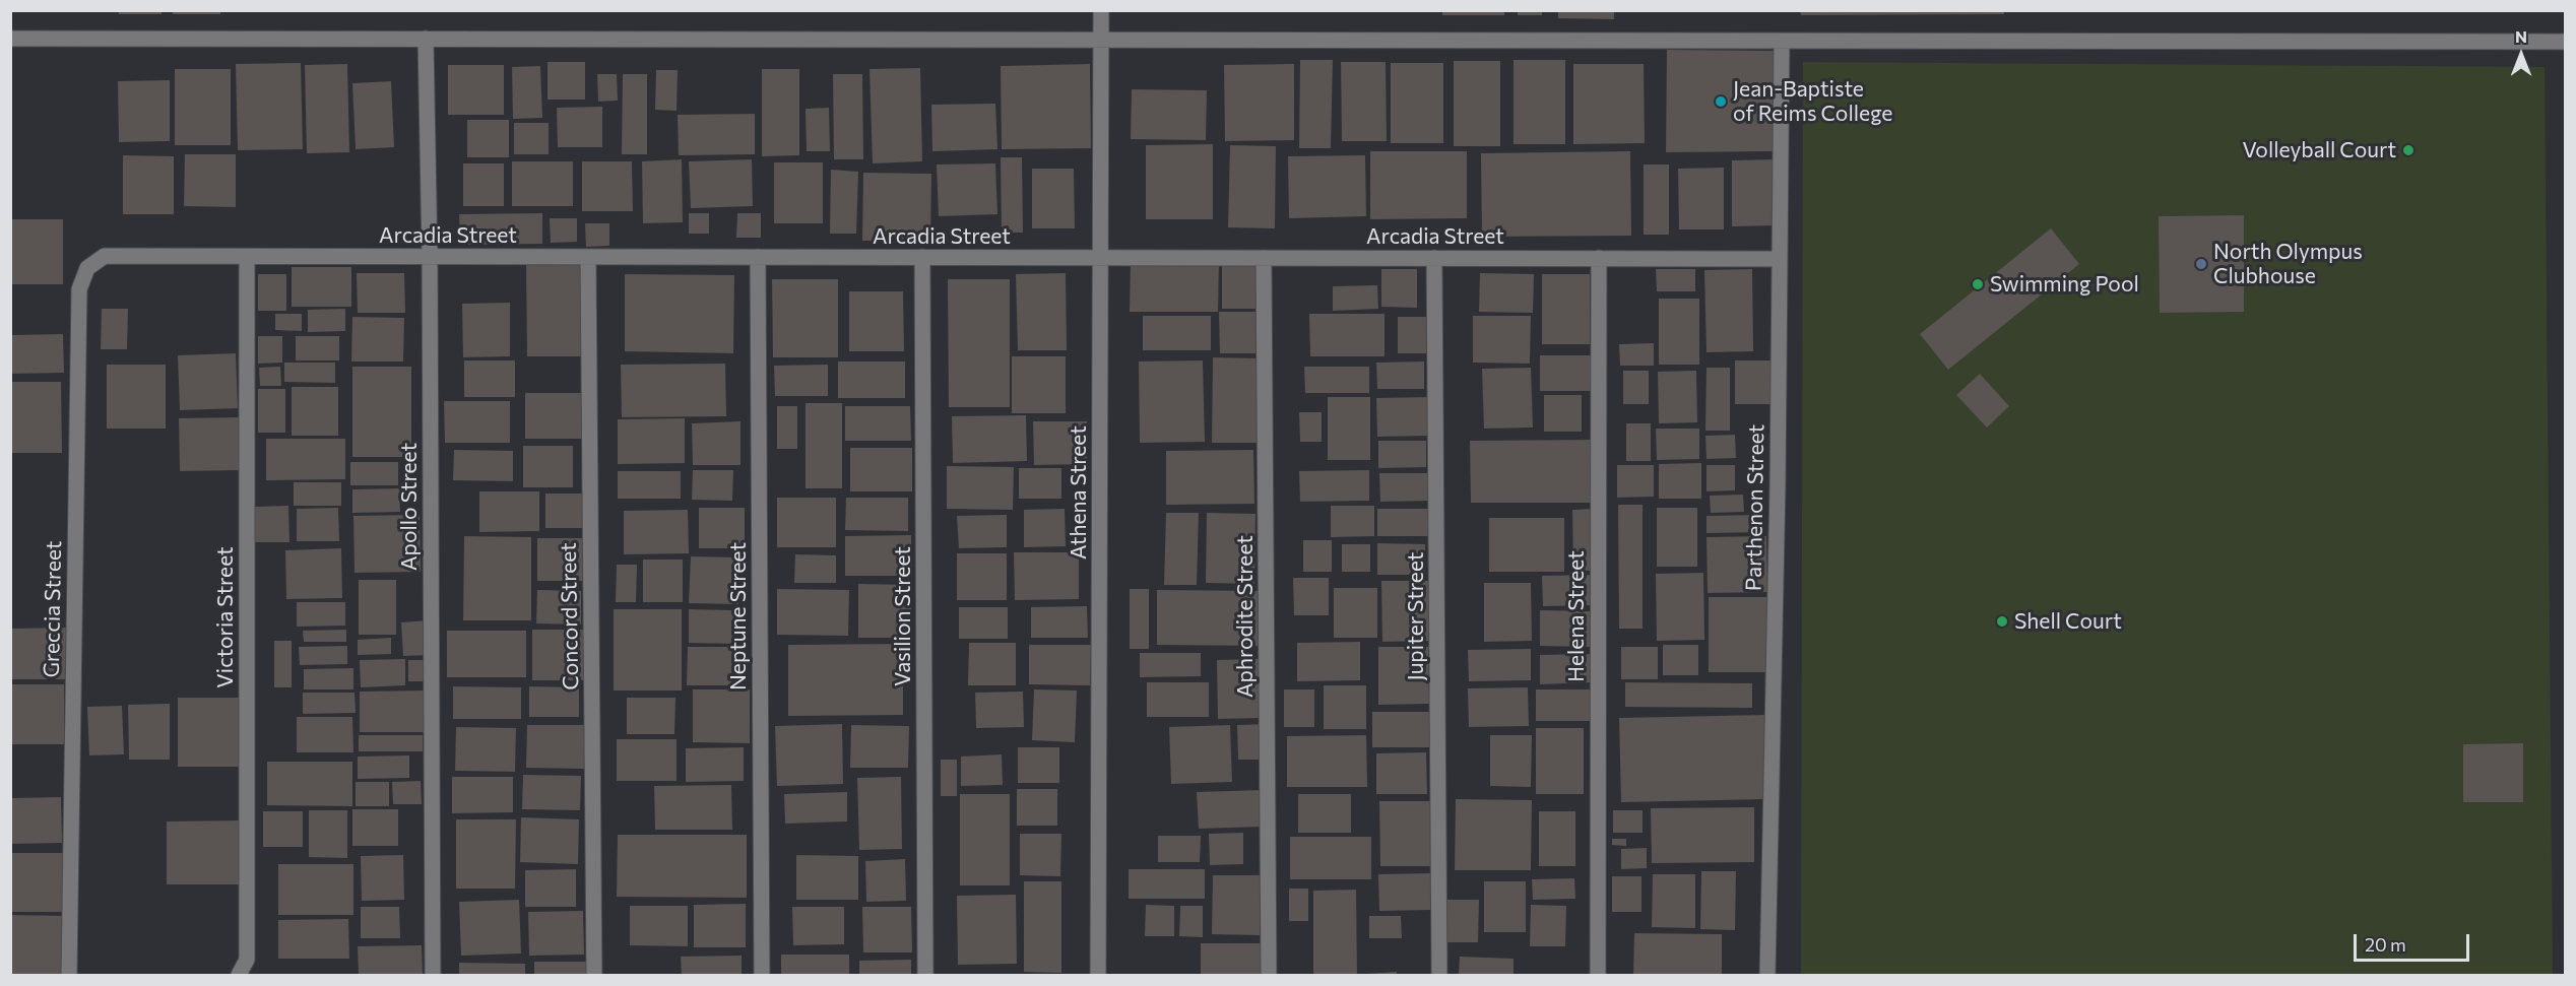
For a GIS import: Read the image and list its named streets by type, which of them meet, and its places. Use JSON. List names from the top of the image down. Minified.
{"streets":{"street":["Arcadia Street","Athena Street","Apollo Street","Parthenon Street","Greccia Street","Concord Street","Neptune Street","Vasilion Street","Aphrodite Street","Jupiter Street","Helena Street","Victoria Street"]},"crossings":[["Arcadia Street","Athena Street"],["Arcadia Street","Apollo Street"],["Arcadia Street","Parthenon Street"],["Arcadia Street","Greccia Street"],["Arcadia Street","Concord Street"],["Arcadia Street","Neptune Street"],["Arcadia Street","Vasilion Street"],["Arcadia Street","Aphrodite Street"],["Arcadia Street","Jupiter Street"],["Arcadia Street","Helena Street"],["Arcadia Street","Victoria Street"]],"places":["Jean-Baptiste of Reims College","Volleyball Court","North Olympus Clubhouse","Swimming Pool","Shell Court"],"scale_bar":"20 m","north":"top"}
